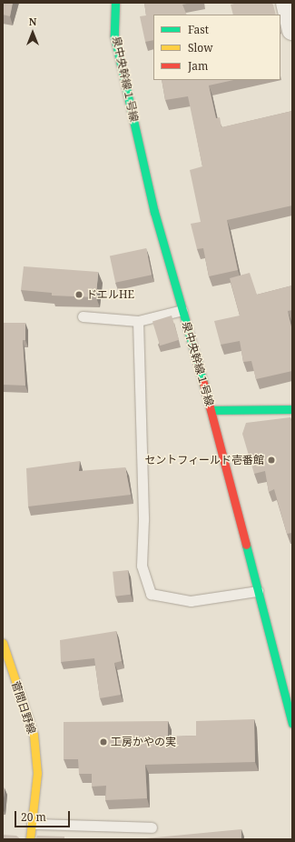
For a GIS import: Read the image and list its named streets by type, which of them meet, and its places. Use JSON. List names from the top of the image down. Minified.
{"streets":{"street":["泉中央幹線１号線","菅間日野線"]},"places":["ドエルHE","セントフィールド壱番館","工房かやの実"],"legend":["Fast","Slow","Jam"],"scale_bar":"20 m","north":"top"}
